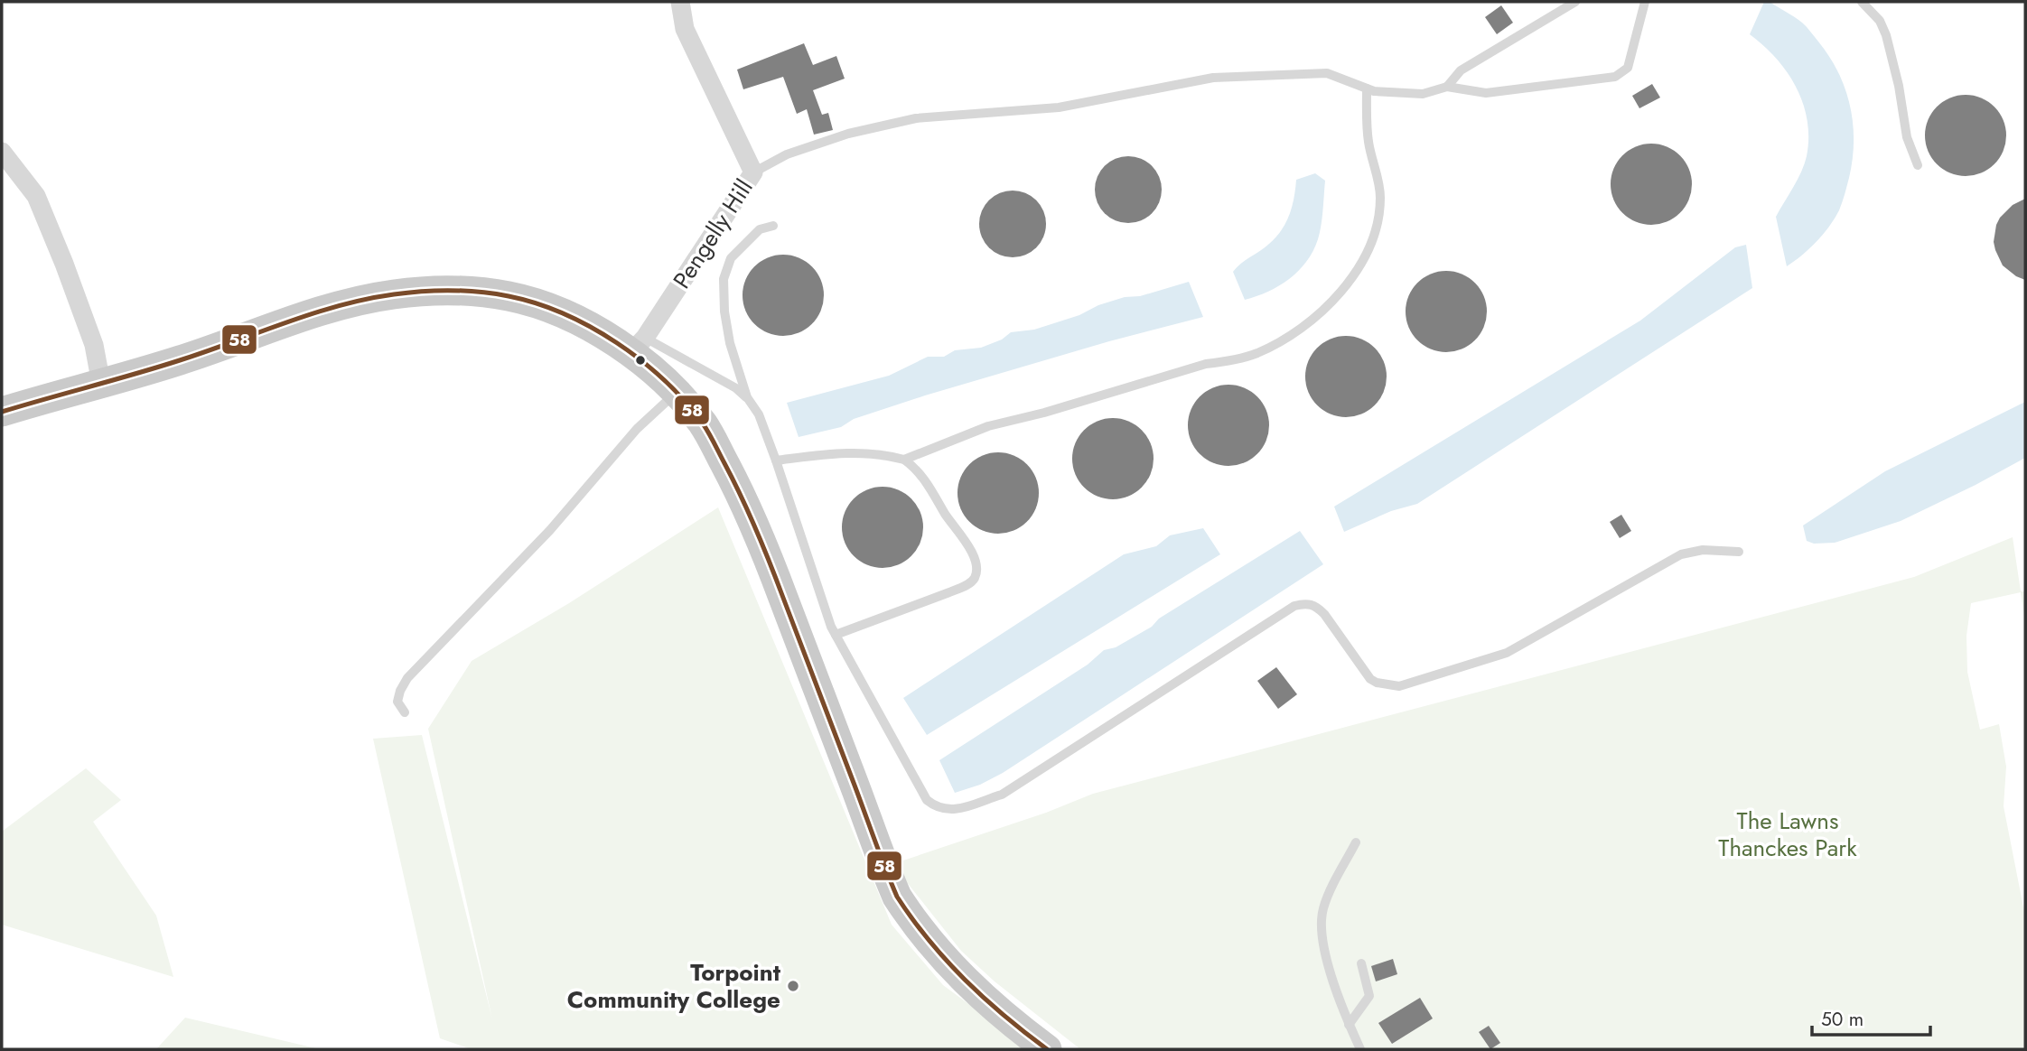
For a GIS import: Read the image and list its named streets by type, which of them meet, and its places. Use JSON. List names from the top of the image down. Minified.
{"streets":{"street":["Pengelly Hill"]},"parks":["The Lawns Thanckes Park"],"places":["Torpoint Community College"],"lines":["transit line 58"],"scale_bar":"50 m"}
